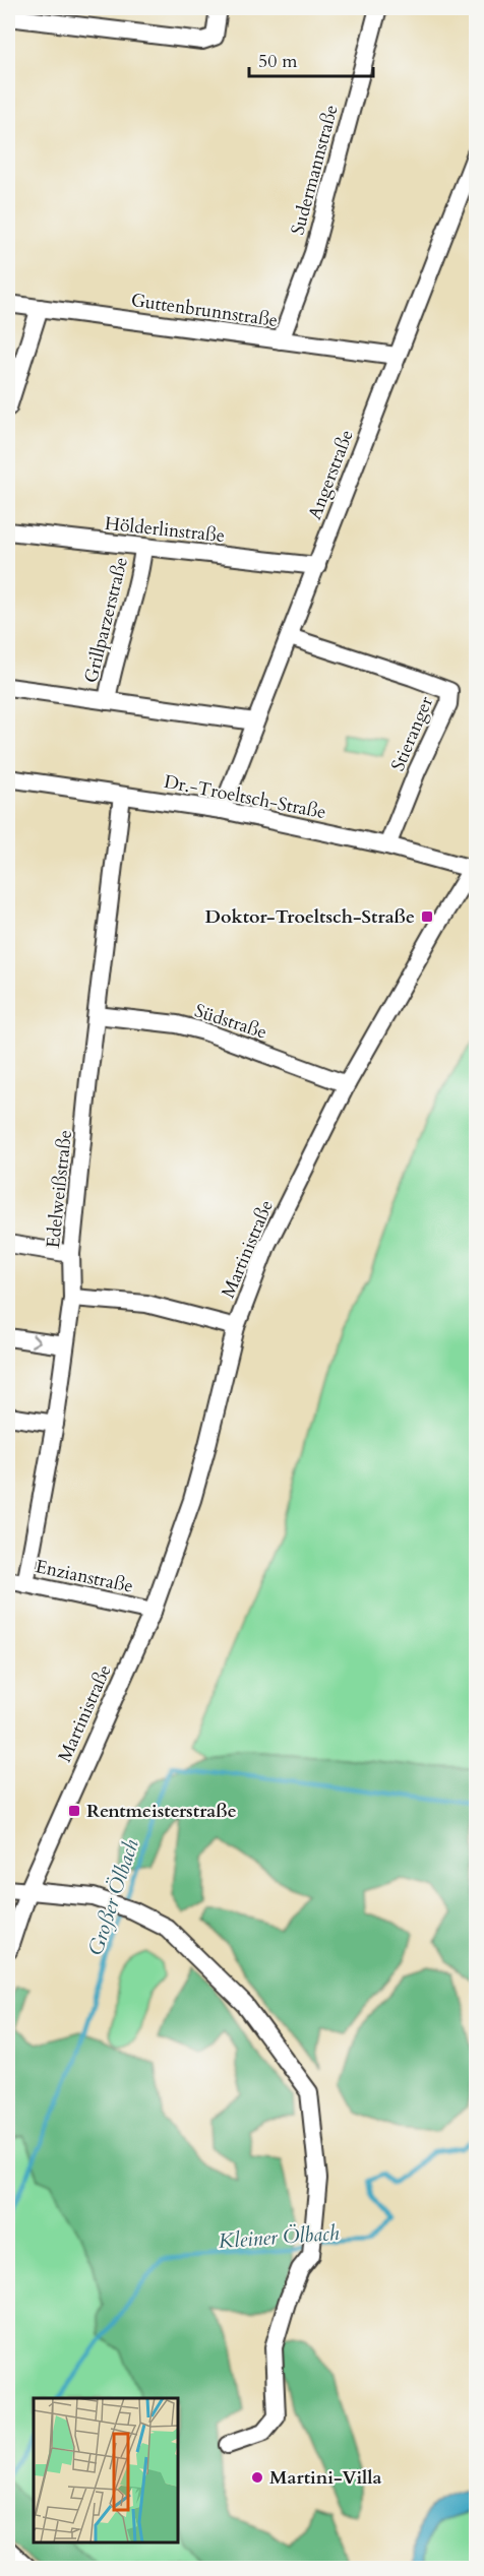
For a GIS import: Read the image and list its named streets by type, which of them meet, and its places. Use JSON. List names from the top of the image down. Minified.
{"streets":{"street":["Sudermannstraße","Guttenbrunnstraße","Angerstraße","Hölderlinstraße","Grillparzerstraße","Stieranger","Dr.-Troeltsch-Straße","Südstraße","Edelweißstraße","Martinistraße","Enzianstraße"]},"crossings":[["Sudermannstraße","Guttenbrunnstraße"],["Guttenbrunnstraße","Angerstraße"],["Angerstraße","Hölderlinstraße"],["Angerstraße","Grillparzerstraße"],["Angerstraße","Stieranger"],["Angerstraße","Dr.-Troeltsch-Straße"],["Hölderlinstraße","Grillparzerstraße"],["Stieranger","Dr.-Troeltsch-Straße"],["Dr.-Troeltsch-Straße","Edelweißstraße"],["Dr.-Troeltsch-Straße","Martinistraße"],["Südstraße","Edelweißstraße"],["Südstraße","Martinistraße"],["Edelweißstraße","Enzianstraße"],["Martinistraße","Enzianstraße"]],"water":["Großer Ölbach","Kleiner Ölbach"],"places":{"transit":["Doktor-Troeltsch-Straße","Rentmeisterstraße"],"other":["Martini-Villa"]},"scale_bar":"50 m"}
